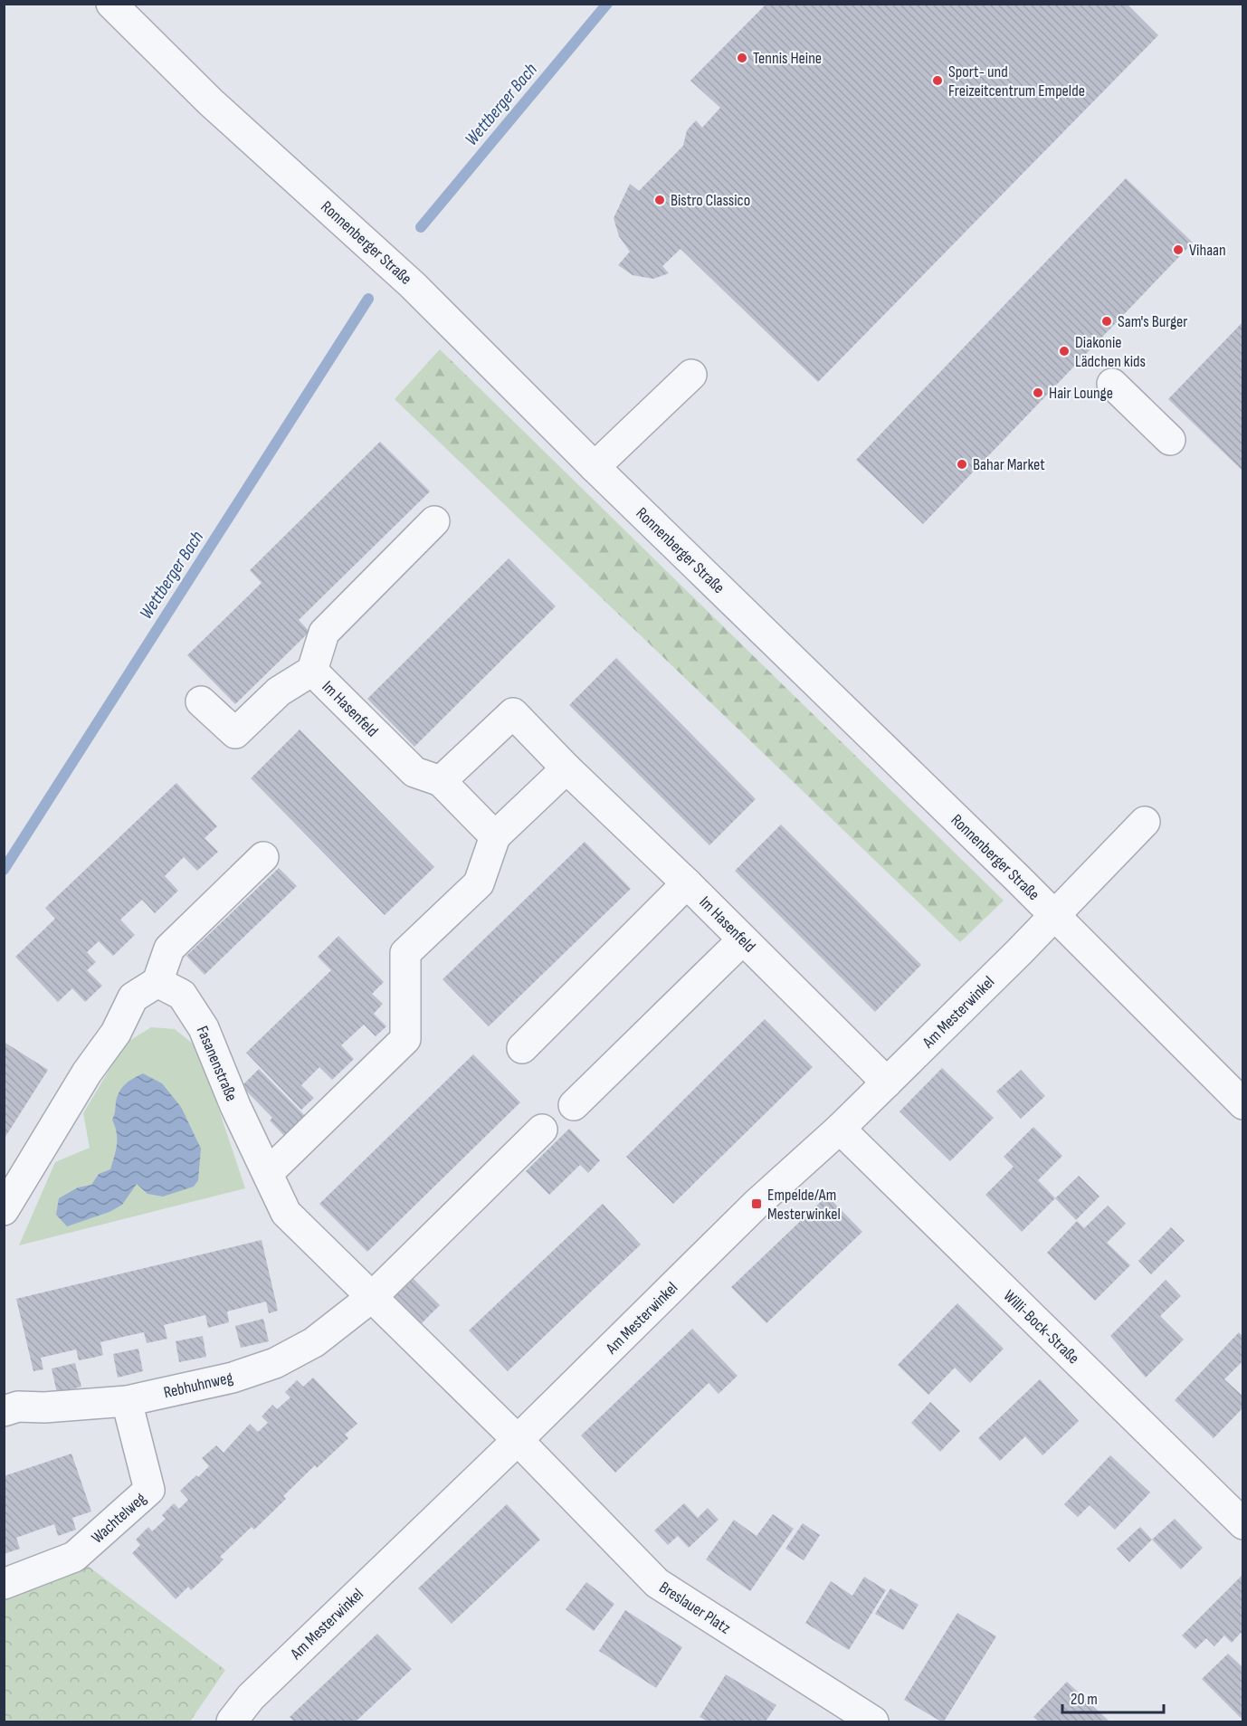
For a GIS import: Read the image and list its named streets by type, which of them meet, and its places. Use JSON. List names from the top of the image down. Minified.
{"streets":{"street":["Ronnenberger Straße","Im Hasenfeld","Am Mesterwinkel","Fasanenstraße","Willi-Bock-Straße","Rebhuhnweg","Wachtelweg","Breslauer Platz"]},"crossings":[["Ronnenberger Straße","Am Mesterwinkel"],["Im Hasenfeld","Am Mesterwinkel"],["Am Mesterwinkel","Fasanenstraße"],["Am Mesterwinkel","Willi-Bock-Straße"],["Am Mesterwinkel","Breslauer Platz"],["Fasanenstraße","Rebhuhnweg"],["Fasanenstraße","Breslauer Platz"],["Rebhuhnweg","Wachtelweg"]],"water":["Wettberger Bach"],"places":{"other":["Tennis Heine","Sport- und Freizeitcentrum Empelde","Bistro Classico","Vihaan","Sam's Burger","Diakonie Lädchen kids","Hair Lounge","Bahar Market"],"transit":["Empelde/Am Mesterwinkel"]},"scale_bar":"20 m"}
